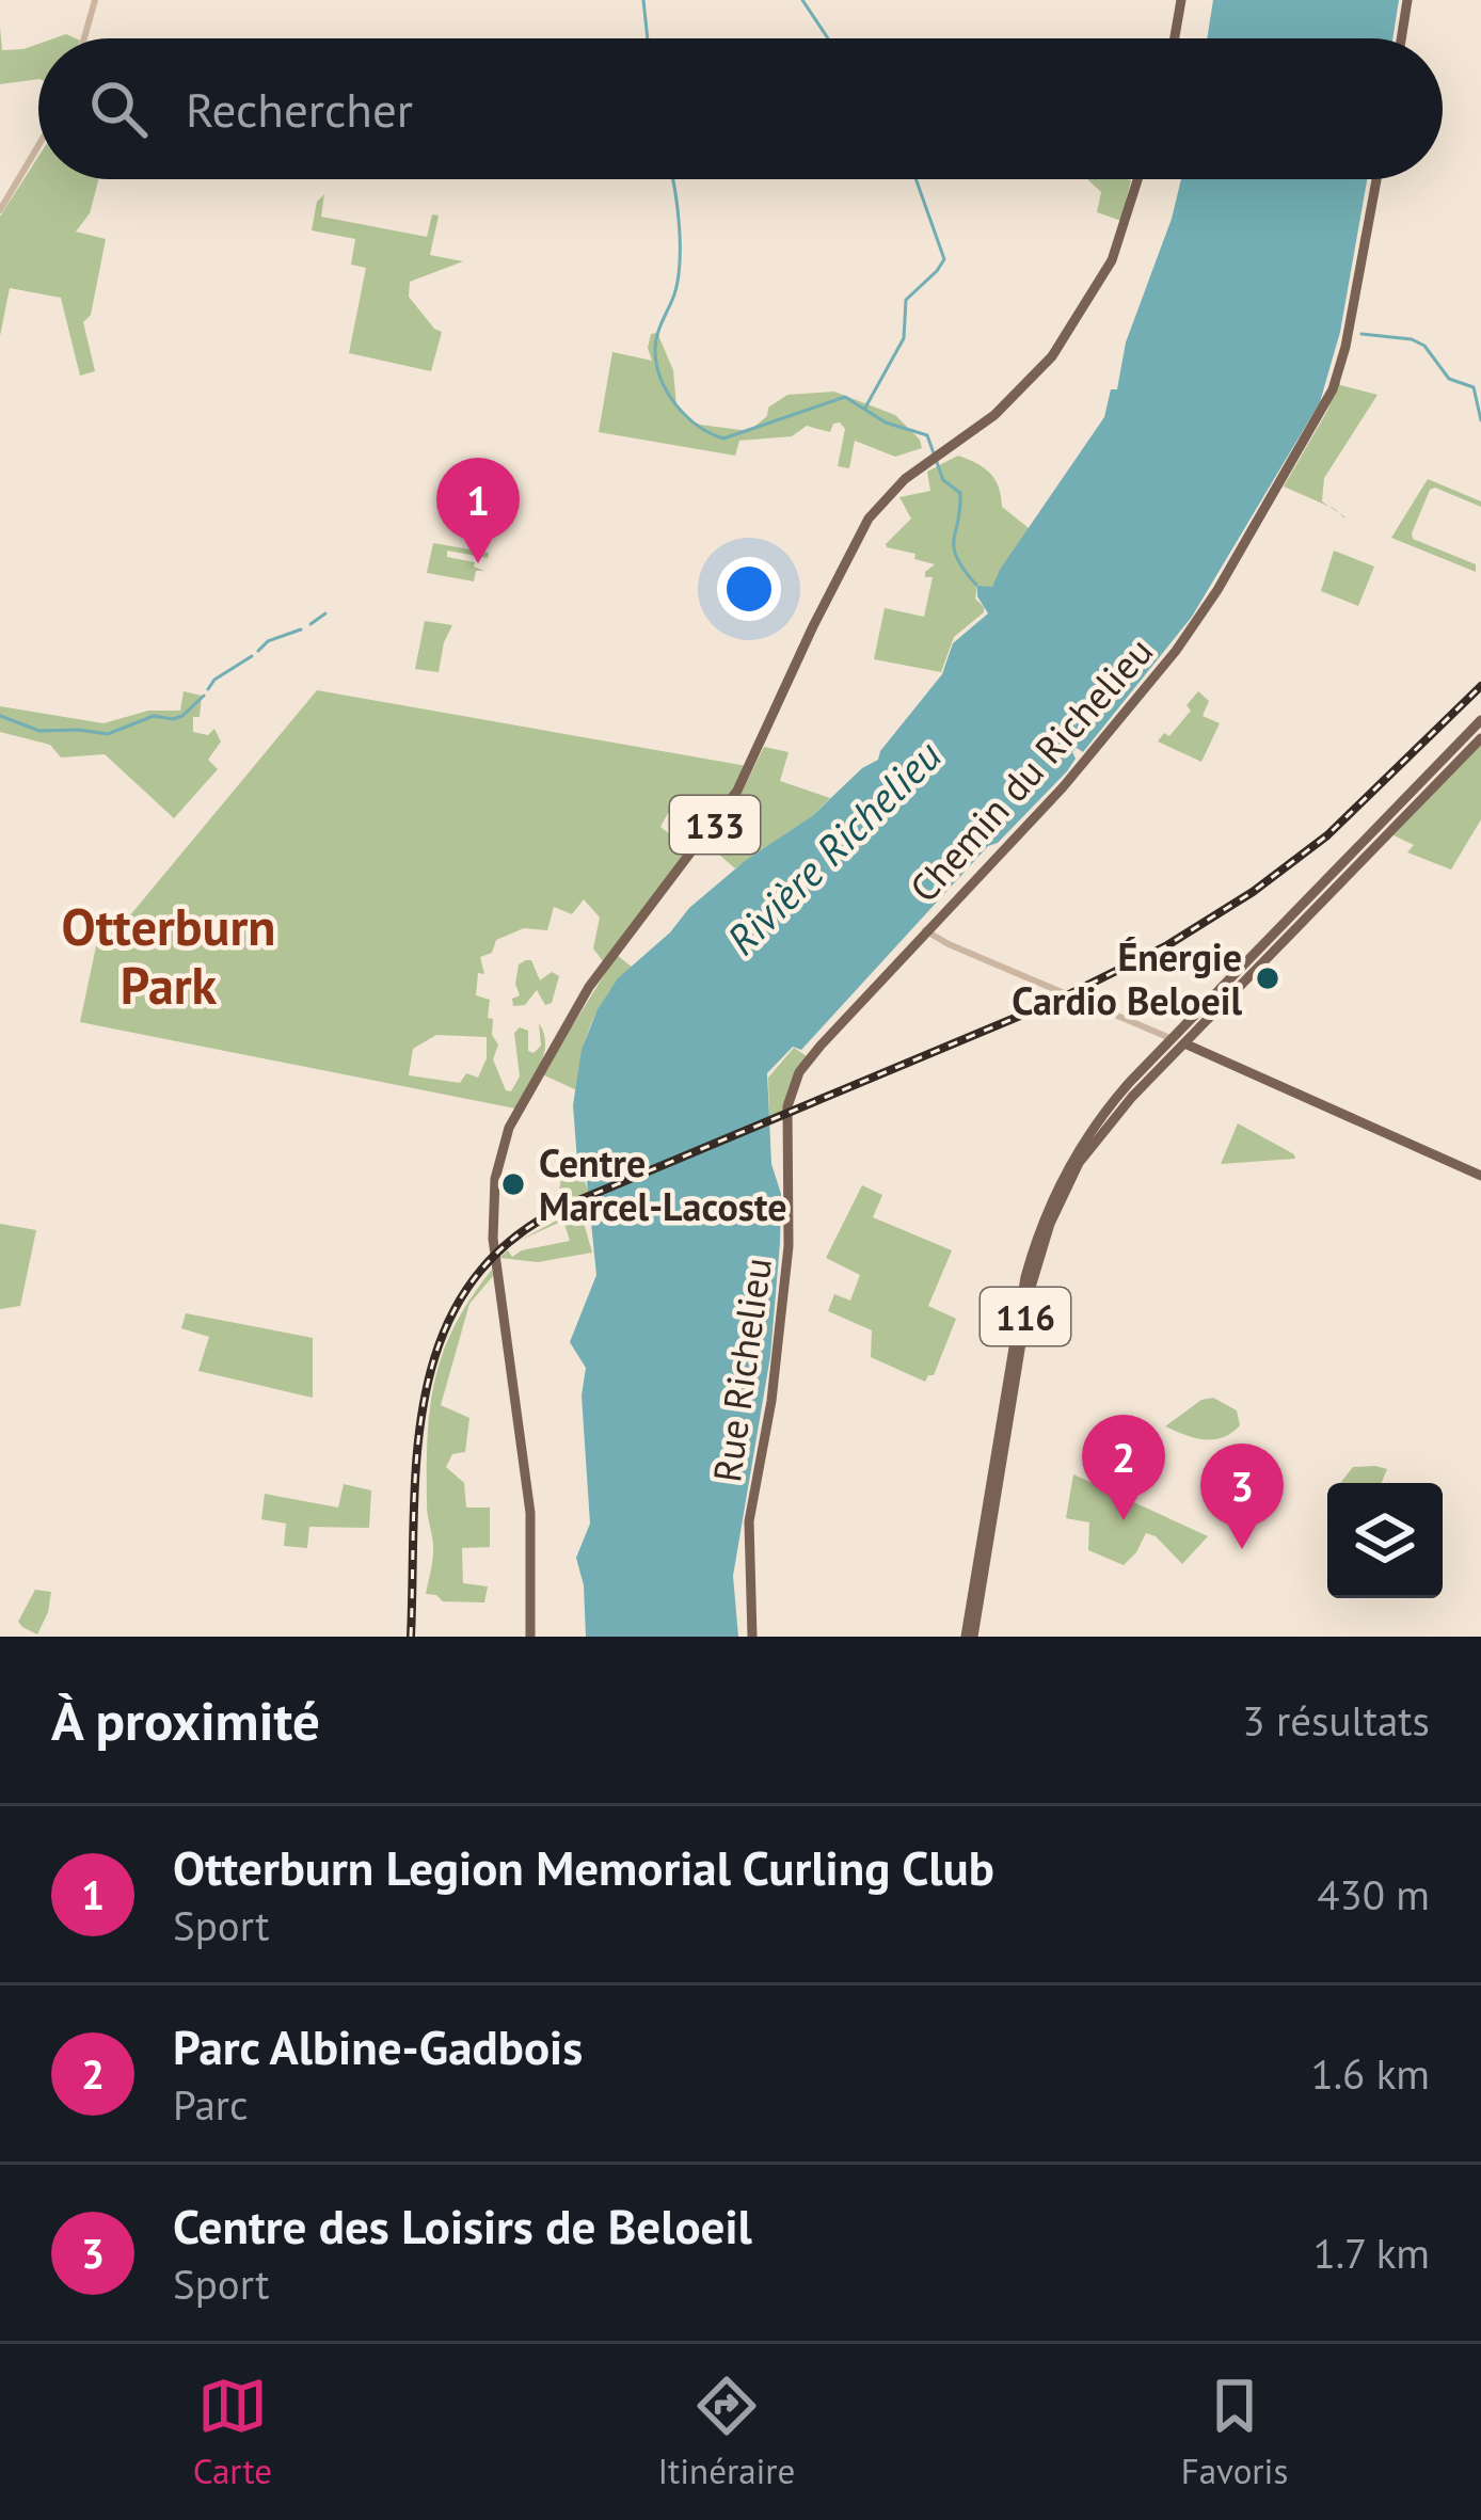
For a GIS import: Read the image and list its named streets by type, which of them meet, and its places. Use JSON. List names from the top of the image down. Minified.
{"streets":{"main road":["Chemin du Richelieu","133","116","Rue Richelieu"]},"crossings":[["Chemin du Richelieu","Rue Richelieu"]],"districts":["Otterburn Park"],"water":["Rivière Richelieu"],"places":["Énergie Cardio Beloeil","Centre Marcel-Lacoste"],"page":{"search":"Rechercher","pins":["1","2","3"],"heading":["À proximité","3 résultats"],"list":[{"mark":"1","name":"Otterburn Legion Memorial Curling Club","note":"Sport","value":"430 m"},{"mark":"2","name":"Parc Albine-Gadbois","note":"Parc","value":"1.6 km"},{"mark":"3","name":"Centre des Loisirs de Beloeil","note":"Sport","value":"1.7 km"}],"nav":["Carte","Itinéraire","Favoris"]}}
